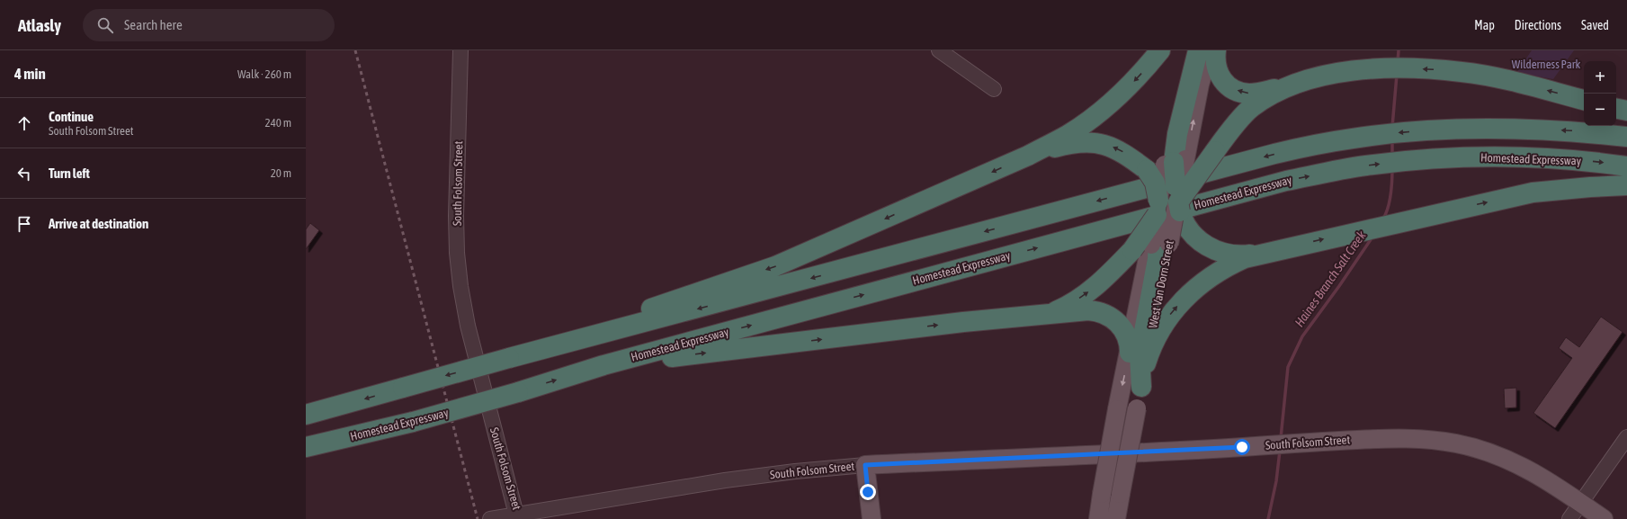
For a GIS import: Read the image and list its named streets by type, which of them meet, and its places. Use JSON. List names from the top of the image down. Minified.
{"streets":{"highway":["Homestead Expressway"],"main road":["South Folsom Street","West Van Dorn Street"]},"water":["Haines Branch Salt Creek"],"parks":["Wilderness Park"],"page":{"header":"Atlasly","search":"Search here","nav":["Map","Directions","Saved"],"heading":["4 min","Walk · 260 m"],"map_buttons":["+","−"],"list":[["Continue","South Folsom Street","240 m"],["Turn left","20 m"],"Arrive at destination"]}}
